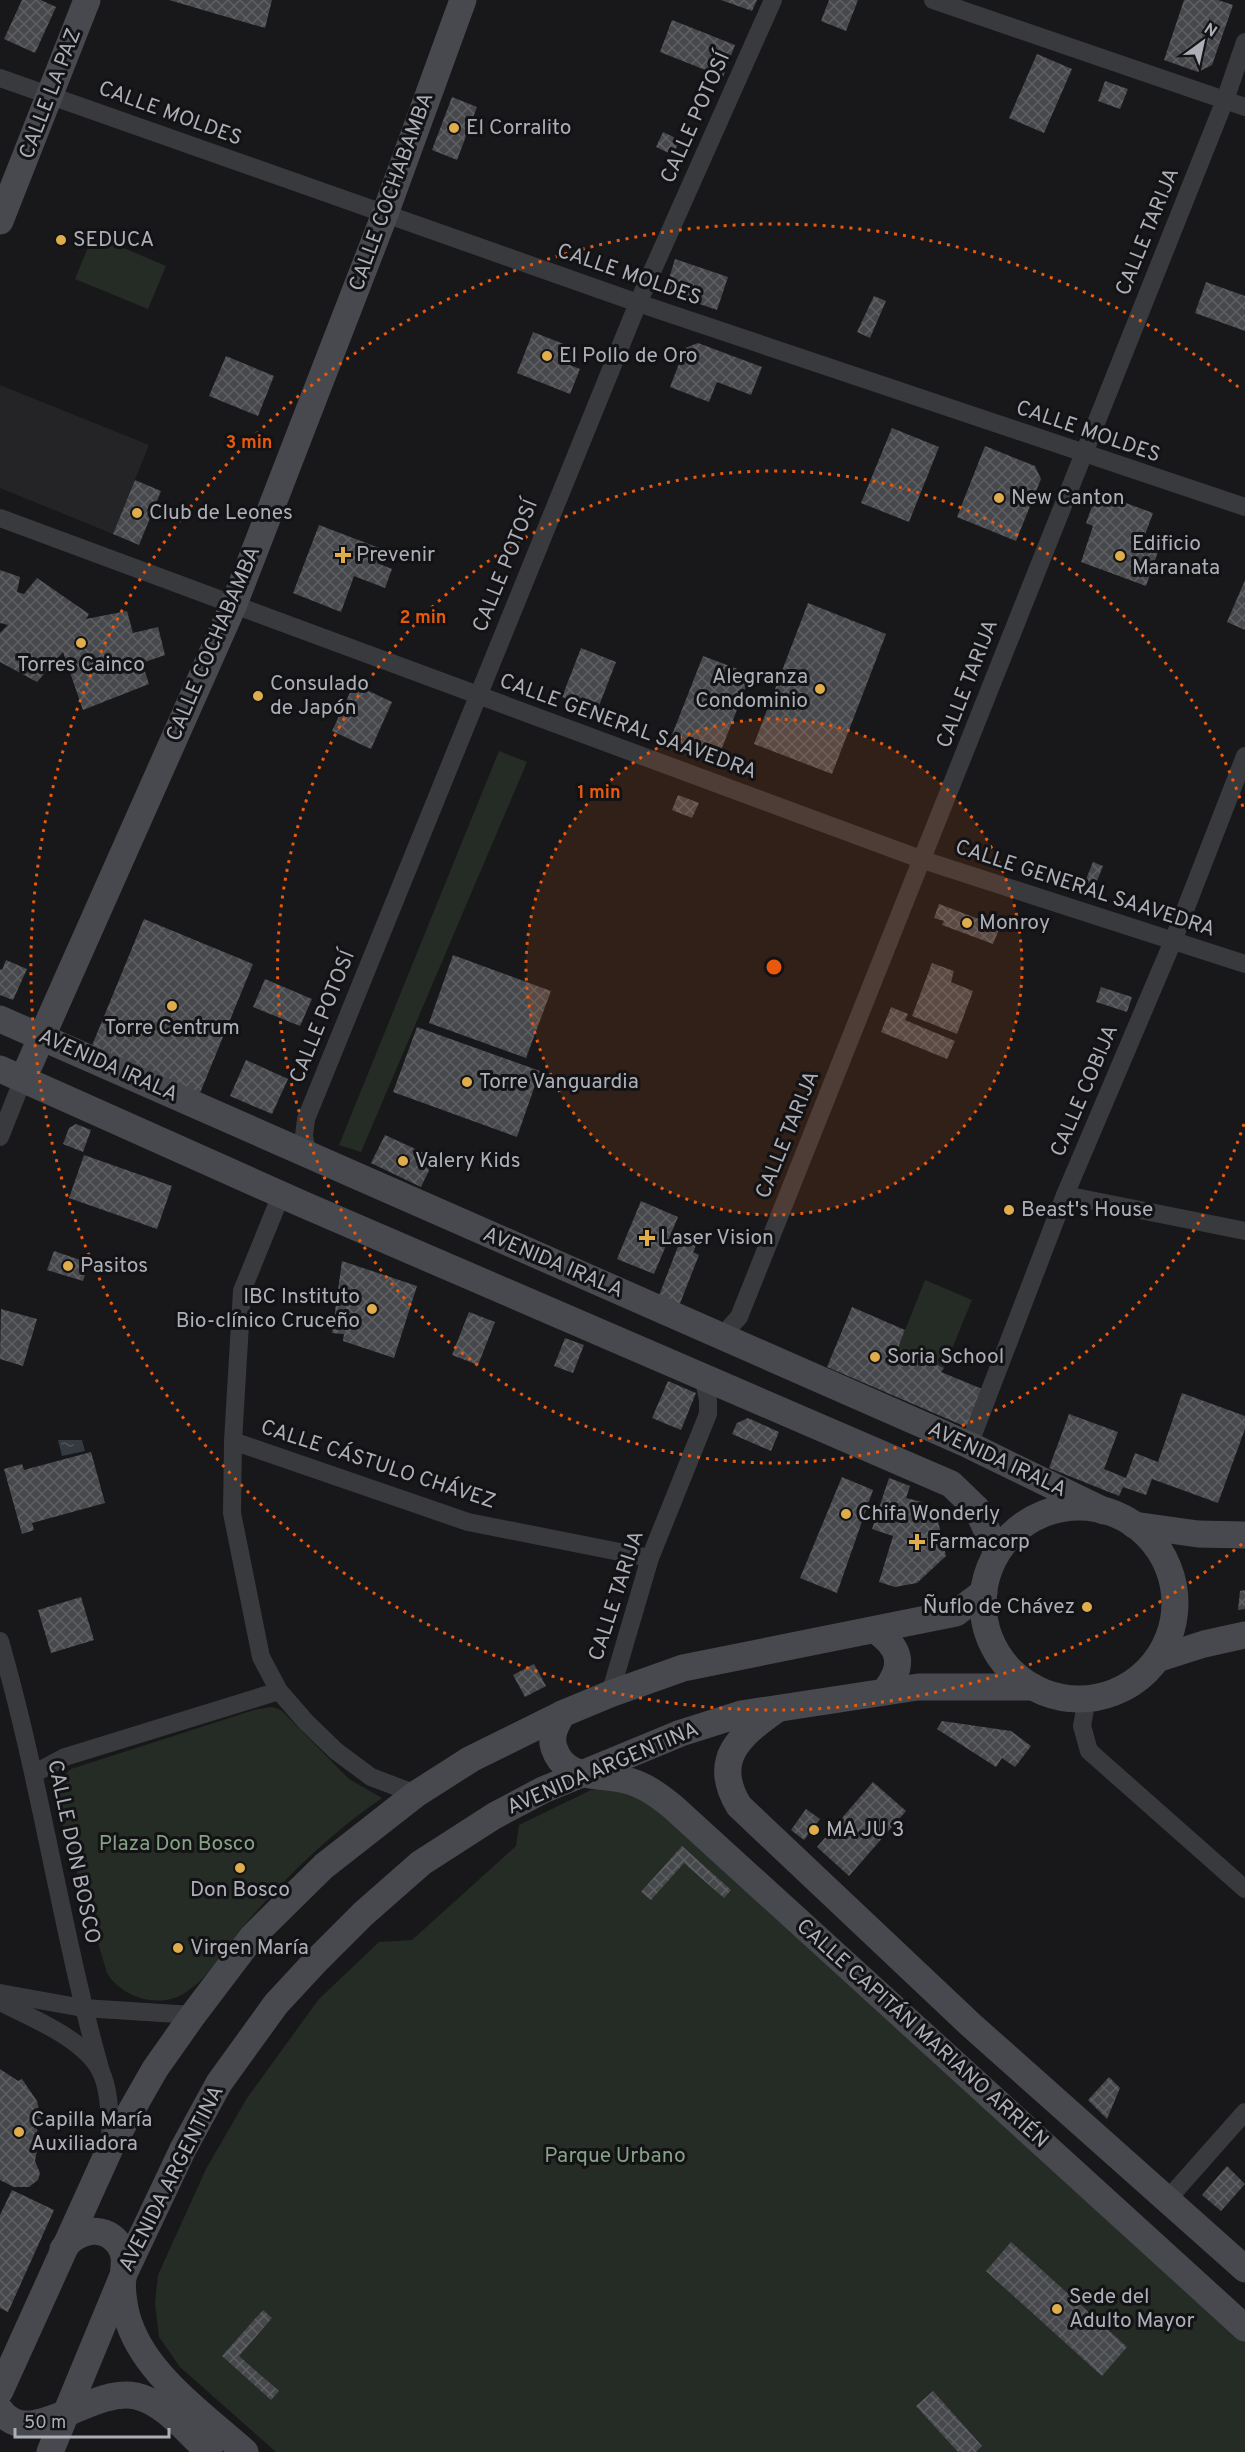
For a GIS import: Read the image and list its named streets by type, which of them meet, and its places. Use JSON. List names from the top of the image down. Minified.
{"streets":{"main road":["CALLE LA PAZ","CALLE COCHABAMBA","AVENIDA IRALA","AVENIDA ARGENTINA","CALLE CAPITÁN MARIANO ARRIÉN"],"street":["CALLE MOLDES","CALLE POTOSÍ","CALLE TARIJA","CALLE GENERAL SAAVEDRA","CALLE COBIJA","CALLE CÁSTULO CHÁVEZ","CALLE DON BOSCO"]},"crossings":[["CALLE LA PAZ","CALLE MOLDES"],["CALLE MOLDES","CALLE POTOSÍ"],["CALLE MOLDES","CALLE COCHABAMBA"],["CALLE MOLDES","CALLE TARIJA"],["CALLE POTOSÍ","CALLE GENERAL SAAVEDRA"],["CALLE POTOSÍ","AVENIDA IRALA"],["CALLE COCHABAMBA","CALLE GENERAL SAAVEDRA"],["CALLE COCHABAMBA","AVENIDA IRALA"],["CALLE TARIJA","CALLE GENERAL SAAVEDRA"],["CALLE TARIJA","AVENIDA IRALA"],["CALLE TARIJA","CALLE CÁSTULO CHÁVEZ"],["CALLE GENERAL SAAVEDRA","CALLE COBIJA"],["AVENIDA IRALA","CALLE COBIJA"],["AVENIDA IRALA","AVENIDA ARGENTINA"],["AVENIDA ARGENTINA","CALLE CAPITÁN MARIANO ARRIÉN"]],"parks":["Plaza Don Bosco","Parque Urbano"],"places":{"other":["El Corralito","SEDUCA","El Pollo de Oro","New Canton","Club de Leones","Edificio Maranata","Torres Cainco","Alegranza Condominio","Consulado de Japón","Monroy","Torre Centrum","Torre Vanguardia","Valery Kids","Beast's House","Pasitos","IBC Instituto Bio-clínico Cruceño","Soria School","Chifa Wonderly","Ñuflo de Chávez","MA JU 3","Don Bosco","Virgen María","Capilla María Auxiliadora","Sede del Adulto Mayor"],"health":["Prevenir","Laser Vision","Farmacorp"]},"scale_bar":"50 m","north":"top right","rings":["3 min","2 min","1 min"]}
